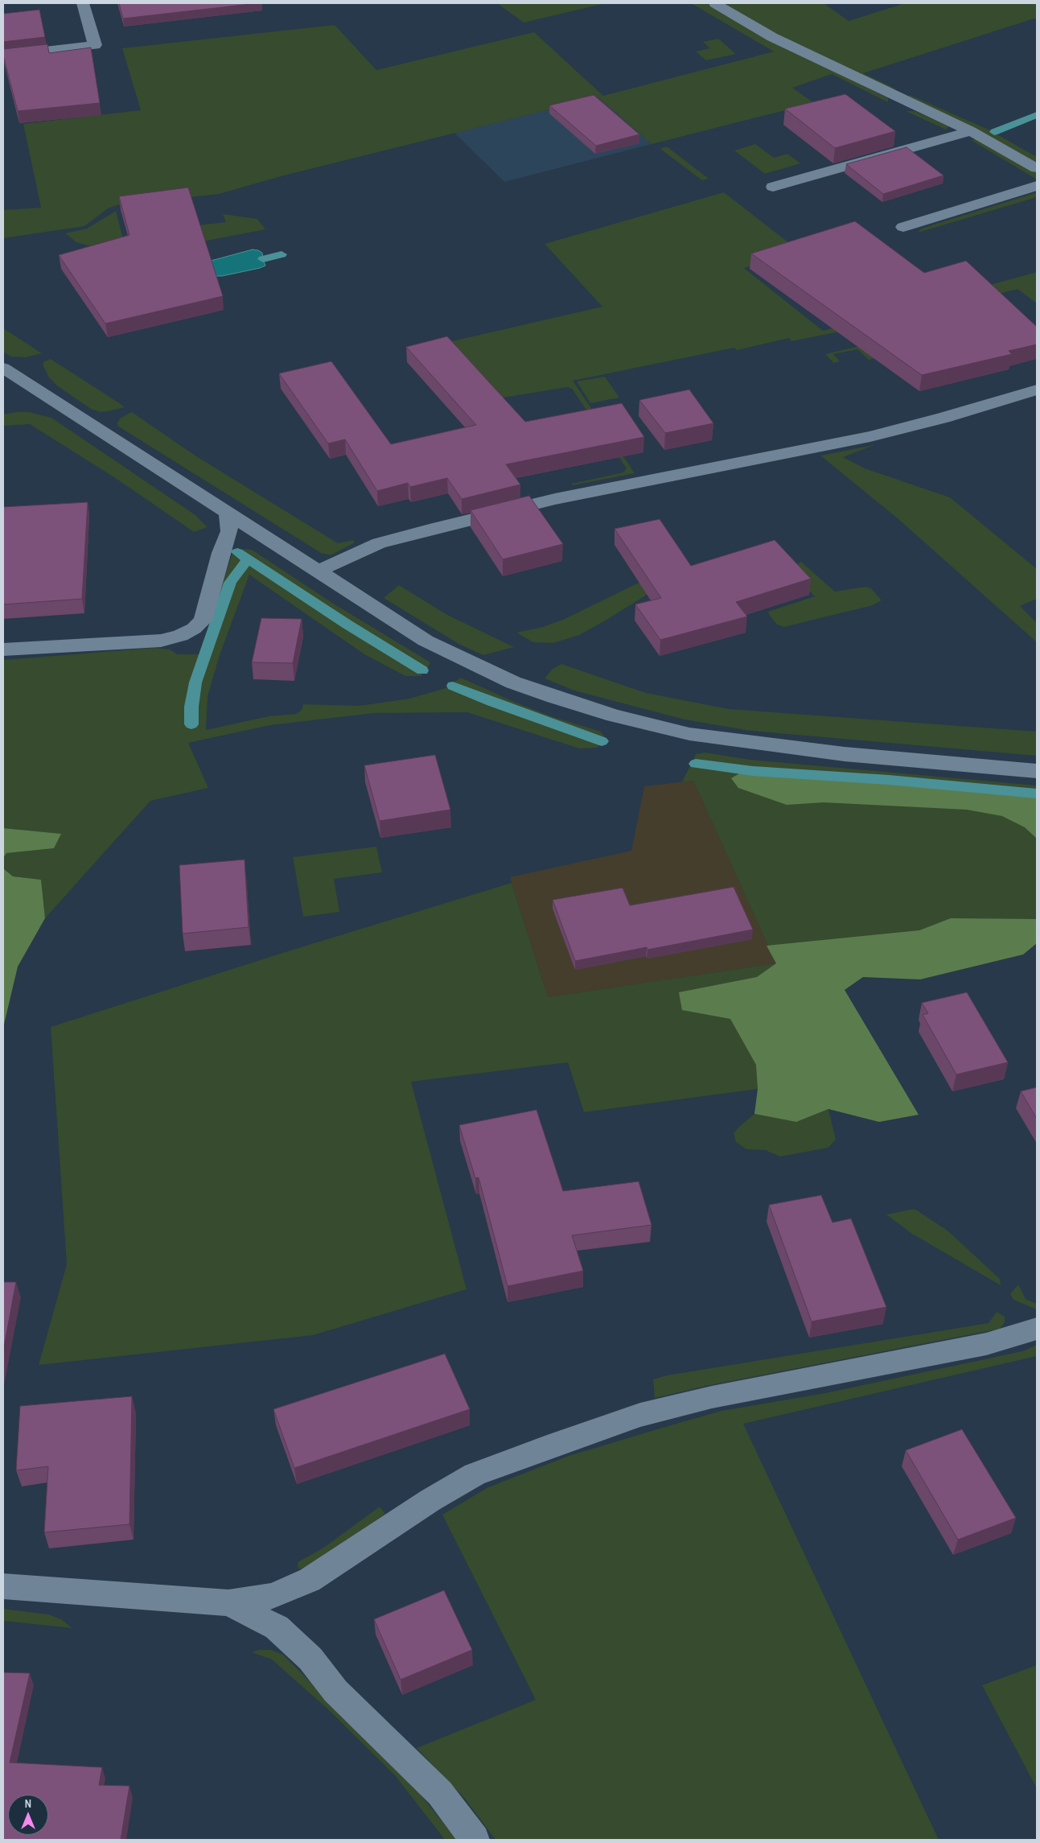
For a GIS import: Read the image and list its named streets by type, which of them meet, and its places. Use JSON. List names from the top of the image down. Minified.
{"north":"top"}
